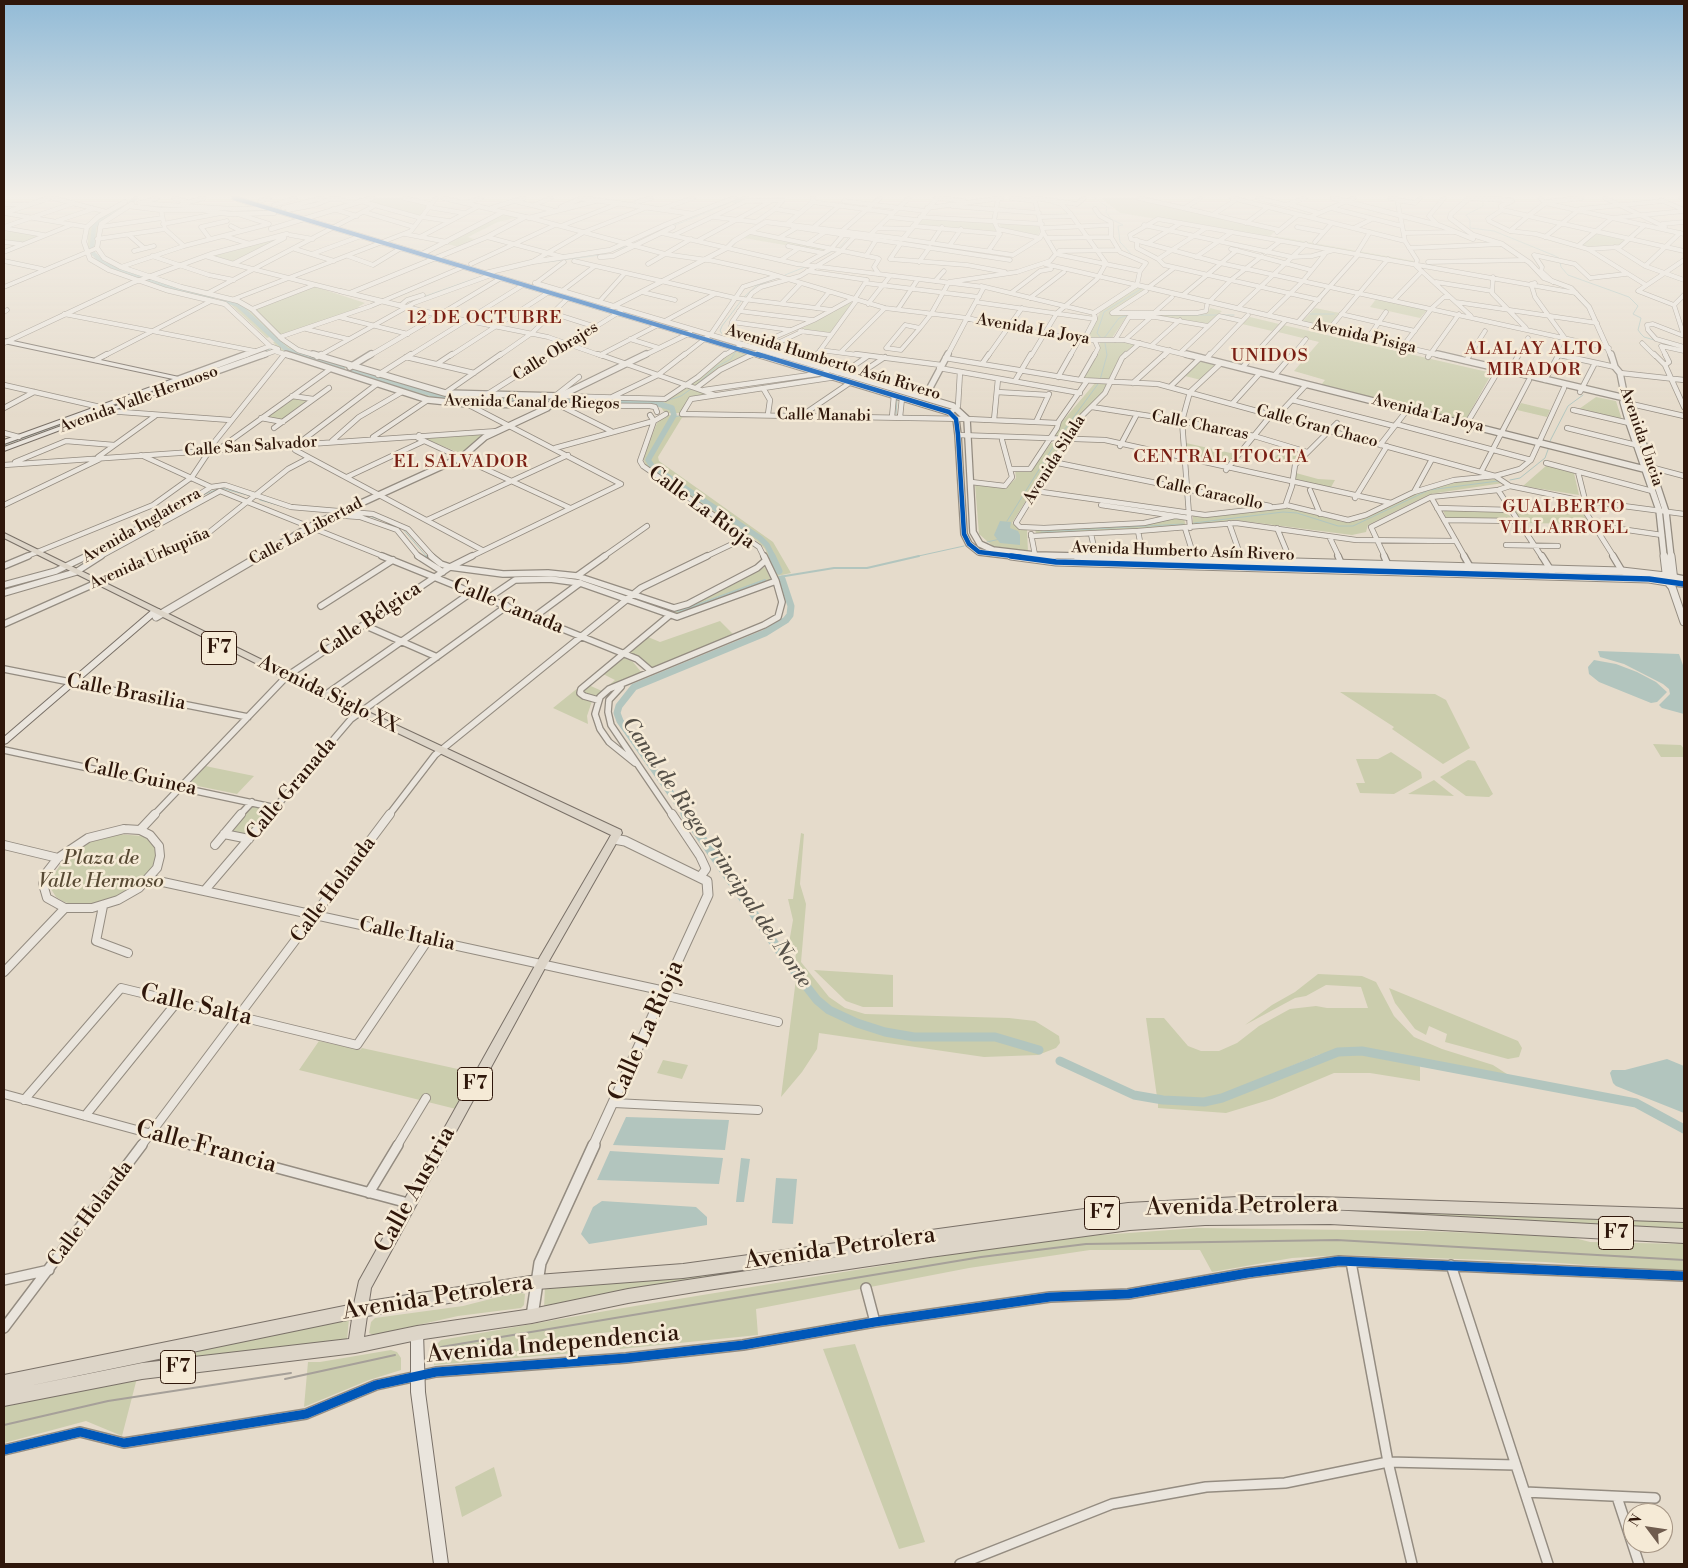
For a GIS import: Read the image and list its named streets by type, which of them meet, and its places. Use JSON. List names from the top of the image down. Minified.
{"streets":{"highway":["F7","Avenida Siglo XX","Calle Austria","Avenida Petrolera"],"main road":["Avenida Valle Hermoso","Calle La Libertad"],"street":["Avenida La Joya","Avenida Pisiga","Calle Obrajes","Avenida Humberto Asín Rivero","Avenida Canal de Riegos","Calle Manabi","Calle Charcas","Calle Gran Chaco","Avenida Uncia","Calle San Salvador","Avenida Silala","Calle Caracollo","Calle La Rioja","Avenida Inglaterra","Avenida Urkupiña","Calle Canada","Calle Bélgica","Calle Brasilia","Calle Guinea","Calle Granada","Calle Holanda","Calle Italia","Calle Salta","Calle Francia","Avenida Independencia"]},"crossings":[["Avenida La Joya","Avenida Uncia"],["Avenida La Joya","Avenida Silala"],["Avenida Pisiga","Avenida Uncia"],["Calle Obrajes","Avenida Humberto Asín Rivero"],["Calle Obrajes","Avenida Canal de Riegos"],["Avenida Humberto Asín Rivero","Calle Manabi"],["Avenida Humberto Asín Rivero","Avenida Uncia"],["Avenida Humberto Asín Rivero","Avenida Silala"],["Avenida Valle Hermoso","Avenida Canal de Riegos"],["Avenida Canal de Riegos","Calle La Libertad"],["Calle Manabi","Avenida Silala"],["Calle Charcas","Avenida Silala"],["Calle Gran Chaco","Avenida Uncia"],["Calle Gran Chaco","Avenida Silala"],["Calle San Salvador","Calle La Libertad"],["Avenida Silala","Calle Caracollo"],["Calle La Rioja","Avenida Inglaterra"],["Calle La Rioja","Calle Canada"],["Calle La Rioja","Avenida Siglo XX"],["Calle La Rioja","Calle Holanda"],["Calle La Rioja","Calle Italia"],["Calle La Rioja","Avenida Petrolera"],["Avenida Inglaterra","Calle La Libertad"],["Avenida Inglaterra","Avenida Urkupiña"],["Avenida Inglaterra","Calle Canada"],["Avenida Inglaterra","Calle Bélgica"],["Avenida Inglaterra","Avenida Siglo XX"],["Avenida Inglaterra","Calle Holanda"],["Calle La Libertad","Calle Canada"],["Calle La Libertad","Calle Brasilia"],["Calle La Libertad","Avenida Siglo XX"],["Avenida Urkupiña","Avenida Siglo XX"],["Calle Canada","Calle Bélgica"],["Calle Canada","Calle Granada"],["Calle Canada","Calle Holanda"],["Calle Bélgica","Calle Brasilia"],["Calle Bélgica","Avenida Siglo XX"],["Calle Bélgica","Calle Guinea"],["Calle Bélgica","Calle Italia"],["Avenida Siglo XX","Calle Granada"],["Avenida Siglo XX","Calle Holanda"],["Avenida Siglo XX","Calle Austria"],["Calle Guinea","Calle Granada"],["Calle Granada","Calle Italia"],["Calle Holanda","Calle Italia"],["Calle Holanda","Calle Salta"],["Calle Holanda","Calle Francia"],["Calle Italia","Calle Salta"],["Calle Italia","Calle Austria"],["Calle Salta","Calle Francia"],["Calle Francia","Calle Austria"],["Calle Austria","Avenida Petrolera"]],"districts":["12 DE OCTUBRE","ALALAY ALTO MIRADOR","UNIDOS","CENTRAL ITOCTA","EL SALVADOR","GUALBERTO VILLARROEL"],"water":["Canal de Riego Principal del Norte"],"parks":["Plaza de Valle Hermoso"],"north":"top left"}
